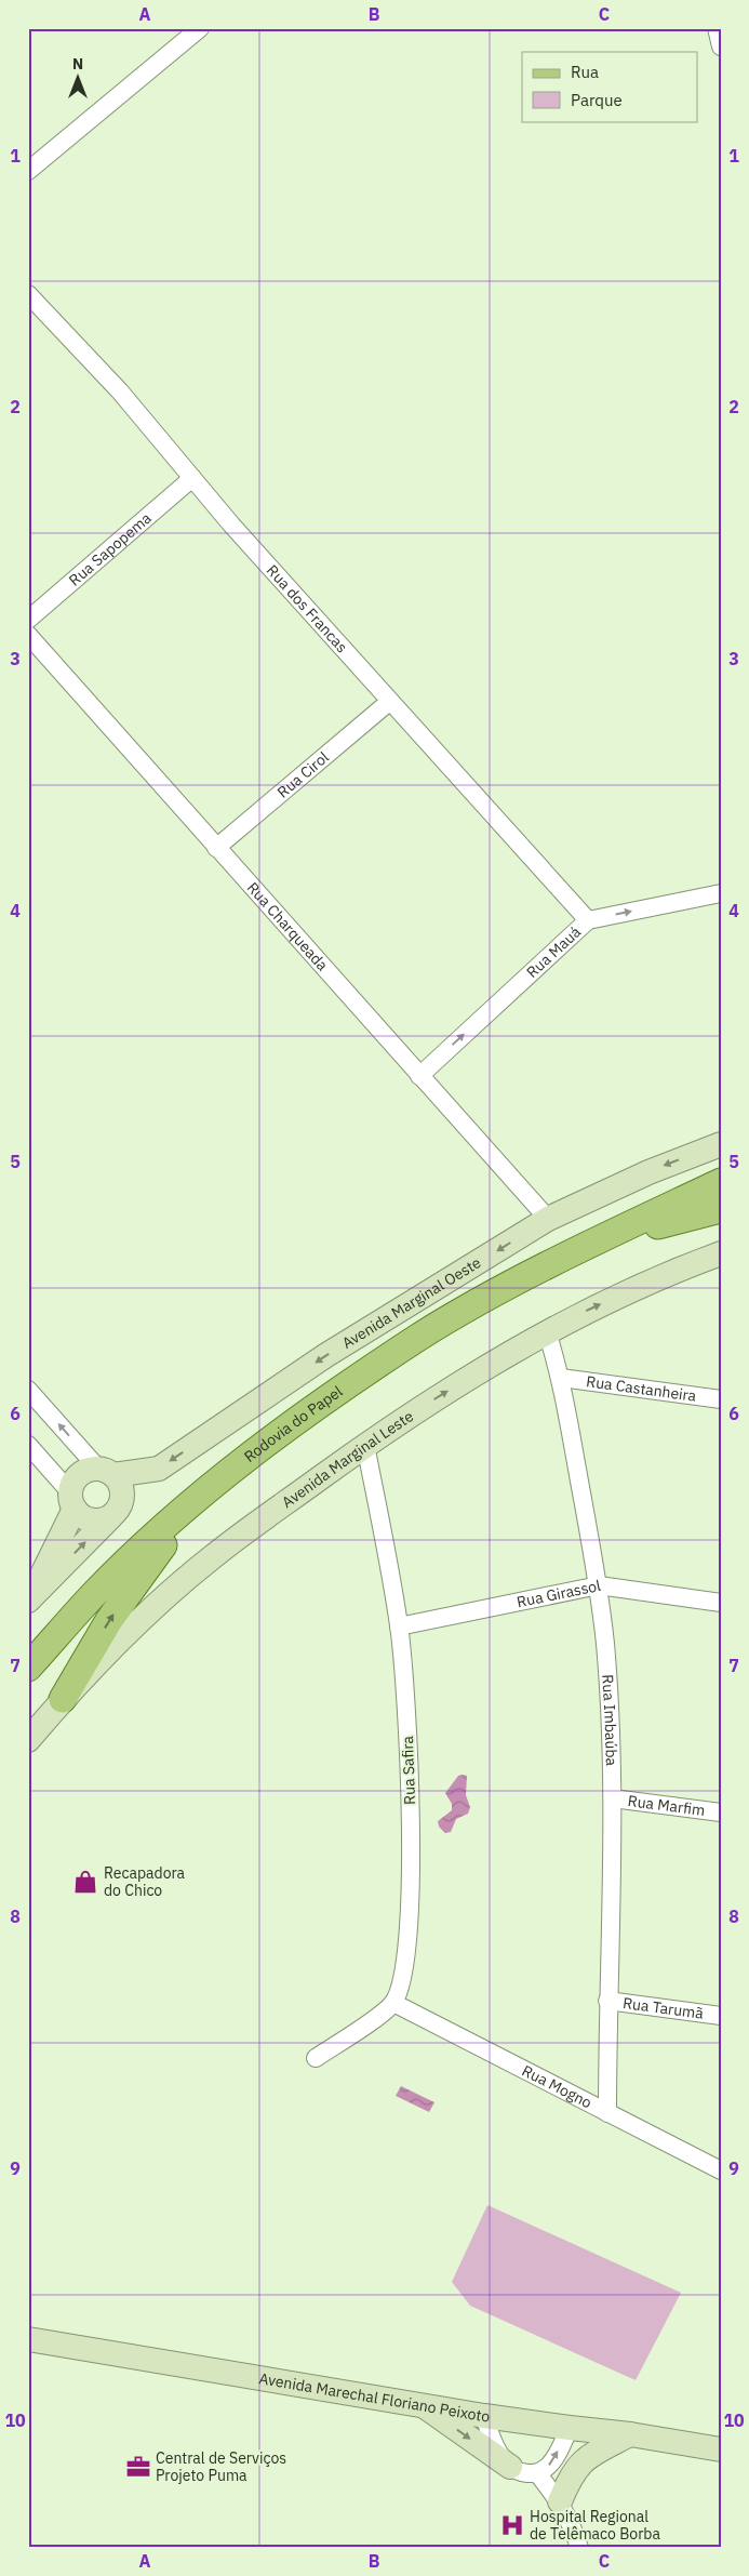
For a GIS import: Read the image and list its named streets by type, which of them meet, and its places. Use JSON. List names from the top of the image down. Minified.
{"streets":{"main road":["Avenida Marginal Oeste","Rodovia do Papel","Avenida Marginal Leste","Avenida Marechal Floriano Peixoto"],"street":["Rua Sapopema","Rua dos Francas","Rua Cirol","Rua Charqueada","Rua Mauá","Rua Castanheira","Rua Girassol","Rua Imbaúba","Rua Safira","Rua Marfim","Rua Tarumã","Rua Mogno"]},"crossings":[["Rua Sapopema","Rua dos Francas"],["Rua dos Francas","Rua Cirol"],["Rua dos Francas","Rua Mauá"],["Rua Cirol","Rua Charqueada"],["Rua Charqueada","Rua Mauá"],["Rua Charqueada","Avenida Marginal Oeste"],["Rua Castanheira","Rua Imbaúba"],["Avenida Marginal Leste","Rua Imbaúba"],["Avenida Marginal Leste","Rua Safira"],["Rua Girassol","Rua Imbaúba"],["Rua Girassol","Rua Safira"],["Rua Imbaúba","Rua Marfim"],["Rua Imbaúba","Rua Tarumã"],["Rua Imbaúba","Rua Mogno"],["Rua Safira","Rua Mogno"]],"one_way":["Rua Mauá","Avenida Marginal Leste"],"places":{"shop":["Recapadora do Chico"],"office":["Central de Serviços Projeto Puma"],"hospital":["Hospital Regional de Telêmaco Borba"]},"legend":["Rua","Parque"],"north":"top","grid":{"columns":["A","B","C"],"rows":["1","2","3","4","5","6","7","8","9","10"]}}
